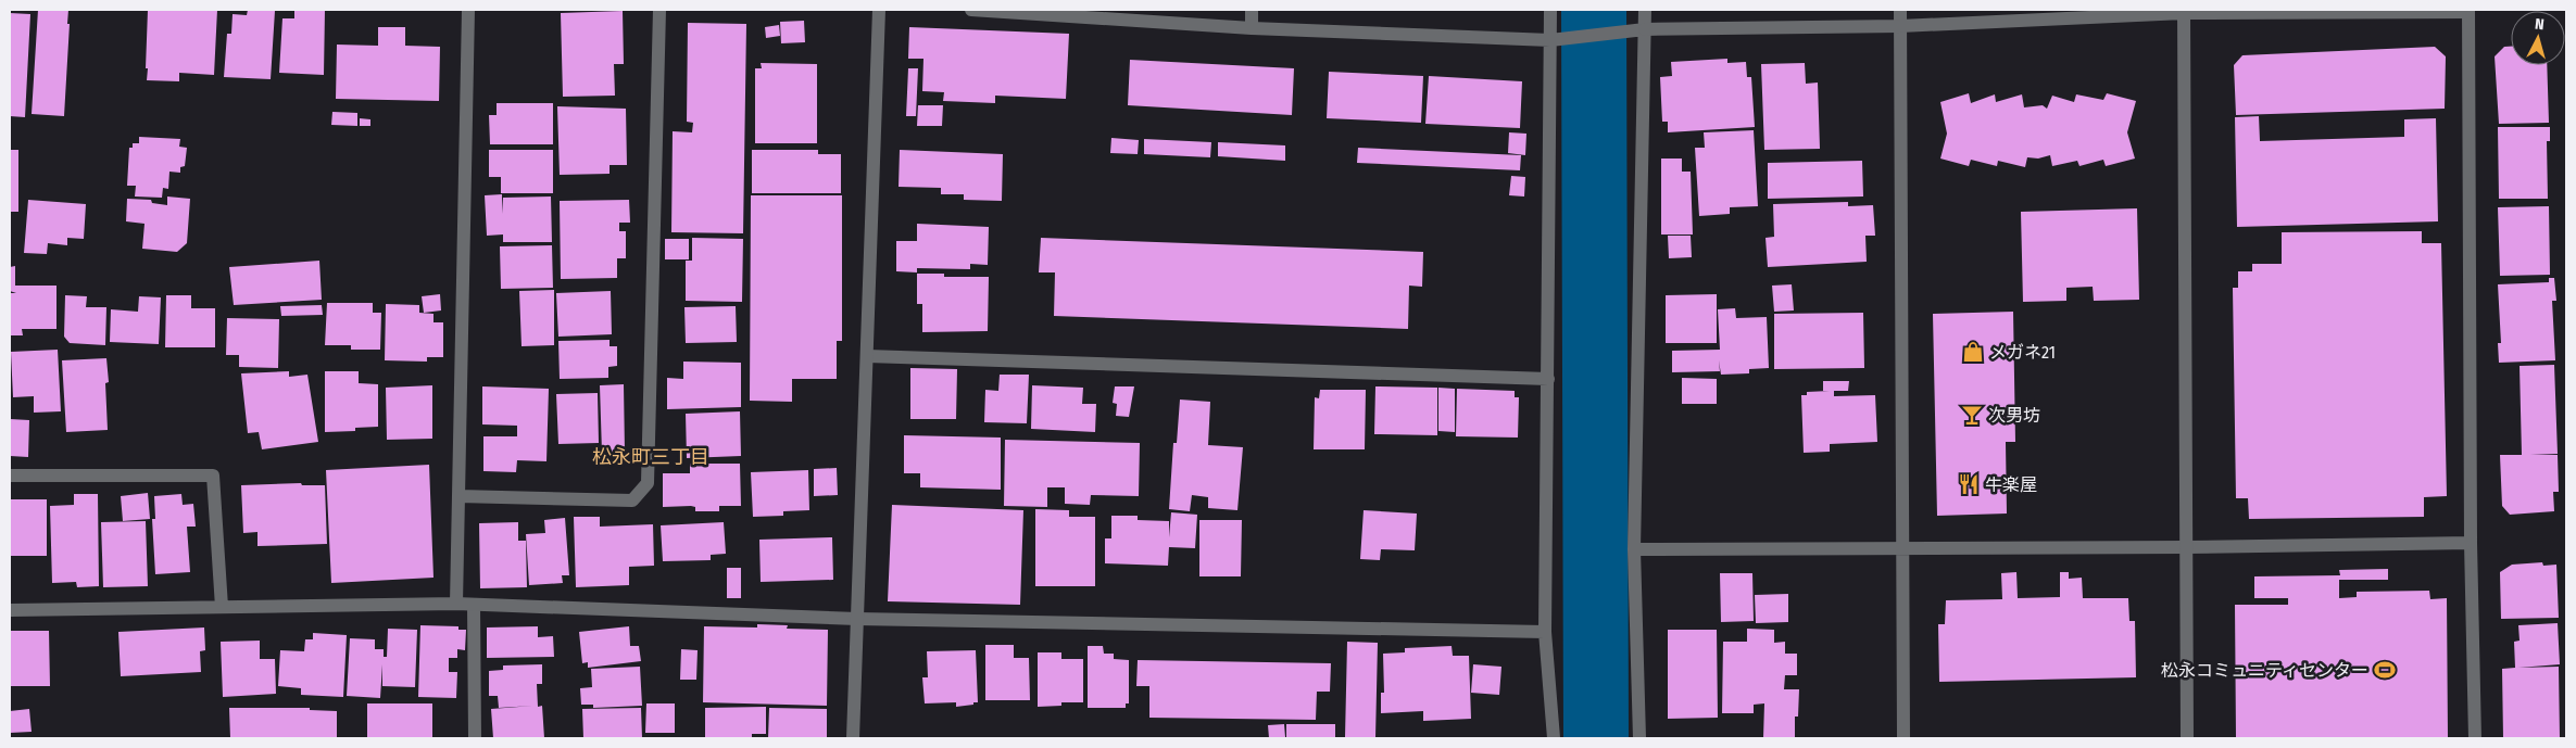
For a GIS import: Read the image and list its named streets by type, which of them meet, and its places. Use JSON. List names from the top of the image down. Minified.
{"districts":["松永町三丁目"],"places":{"shop":["メガネ21"],"bar":["次男坊"],"restaurant":["牛楽屋"],"sports":["松永コミュニティセンター"]},"north":"top"}
